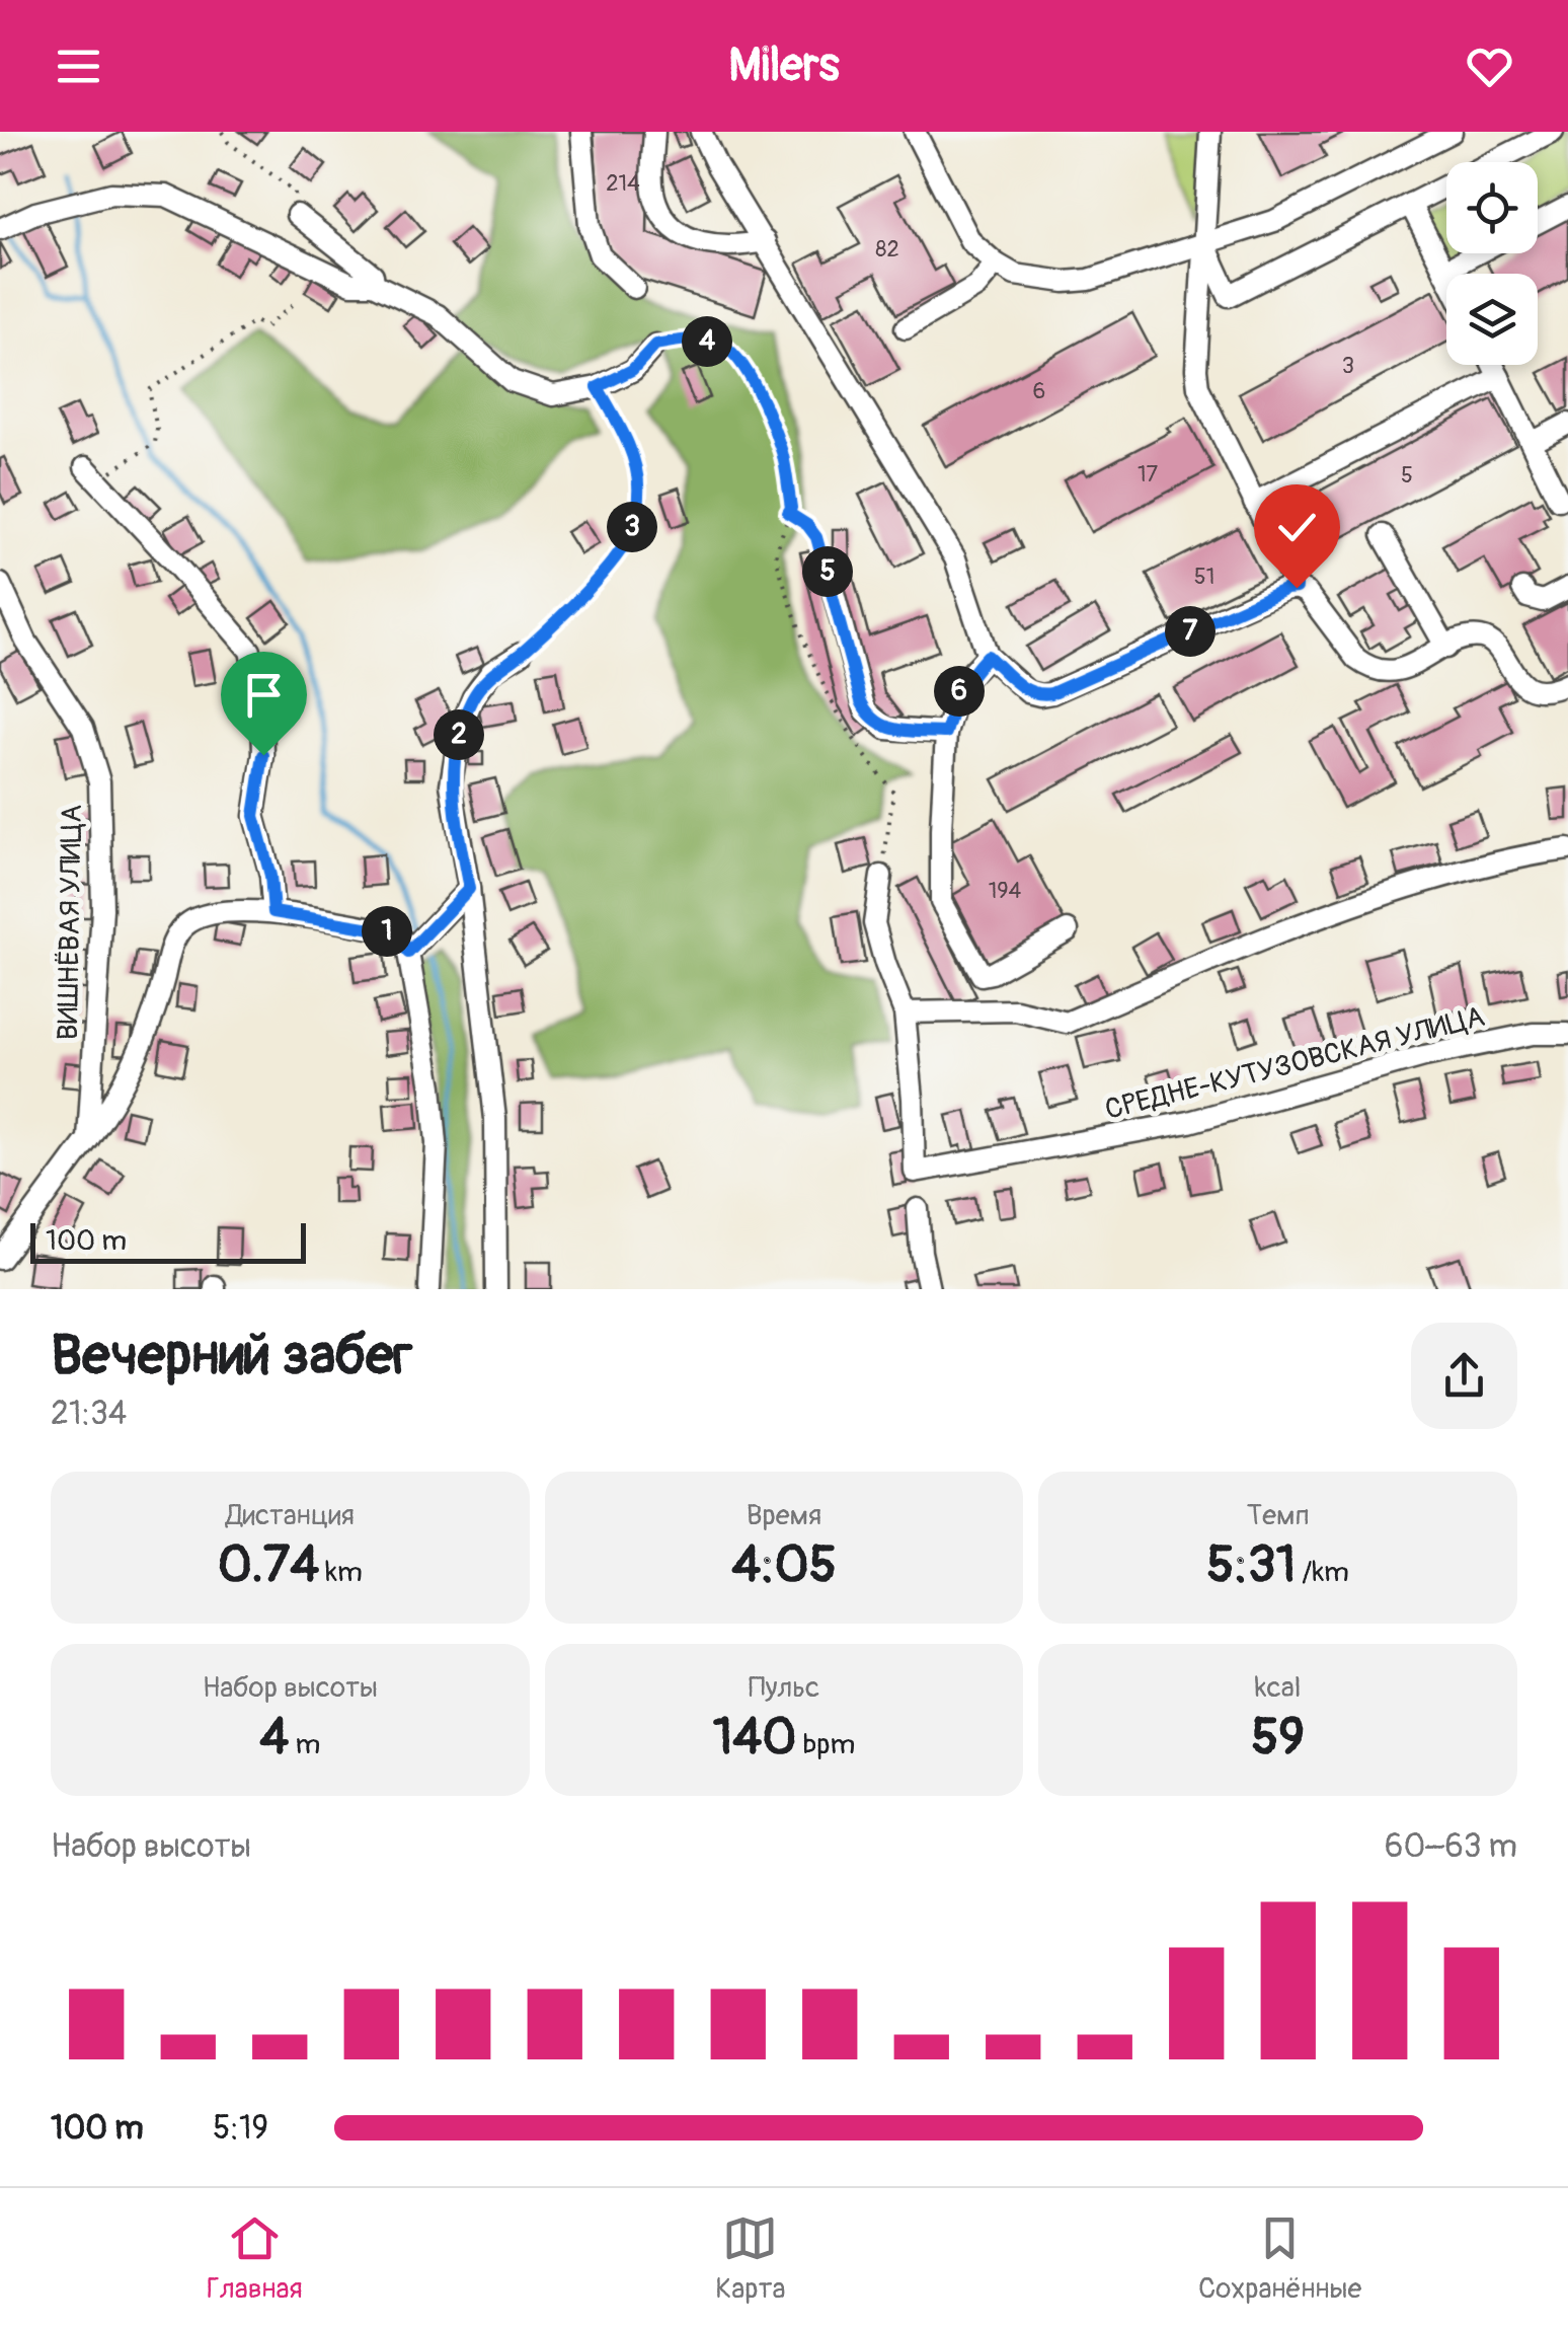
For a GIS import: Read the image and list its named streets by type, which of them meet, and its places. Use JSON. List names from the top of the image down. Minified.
{"streets":{"street":["ВИШНЁВАЯ УЛИЦА","СРЕДНЕ-КУТУЗОВСКАЯ УЛИЦА"]},"house_numbers":["214","82","3","6","17","5","51","194"],"scale_bar":"100 m","page":{"header":"Milers","pins":["4","3","5","7","6","2","1"],"scale":"100 m","heading":["Вечерний забег","21:34"],"stats":[["Дистанция","0.74 km"],["Время","4:05"],["Темп","5:31 /km"],["Набор высоты","4 m"],["Пульс","140 bpm"],["kcal","59"]],"chart":["Набор высоты","60–63 m"],"list":[{"name":"100 m","note":"5:19"}],"tabs":["Главная","Карта","Сохранённые"]}}
